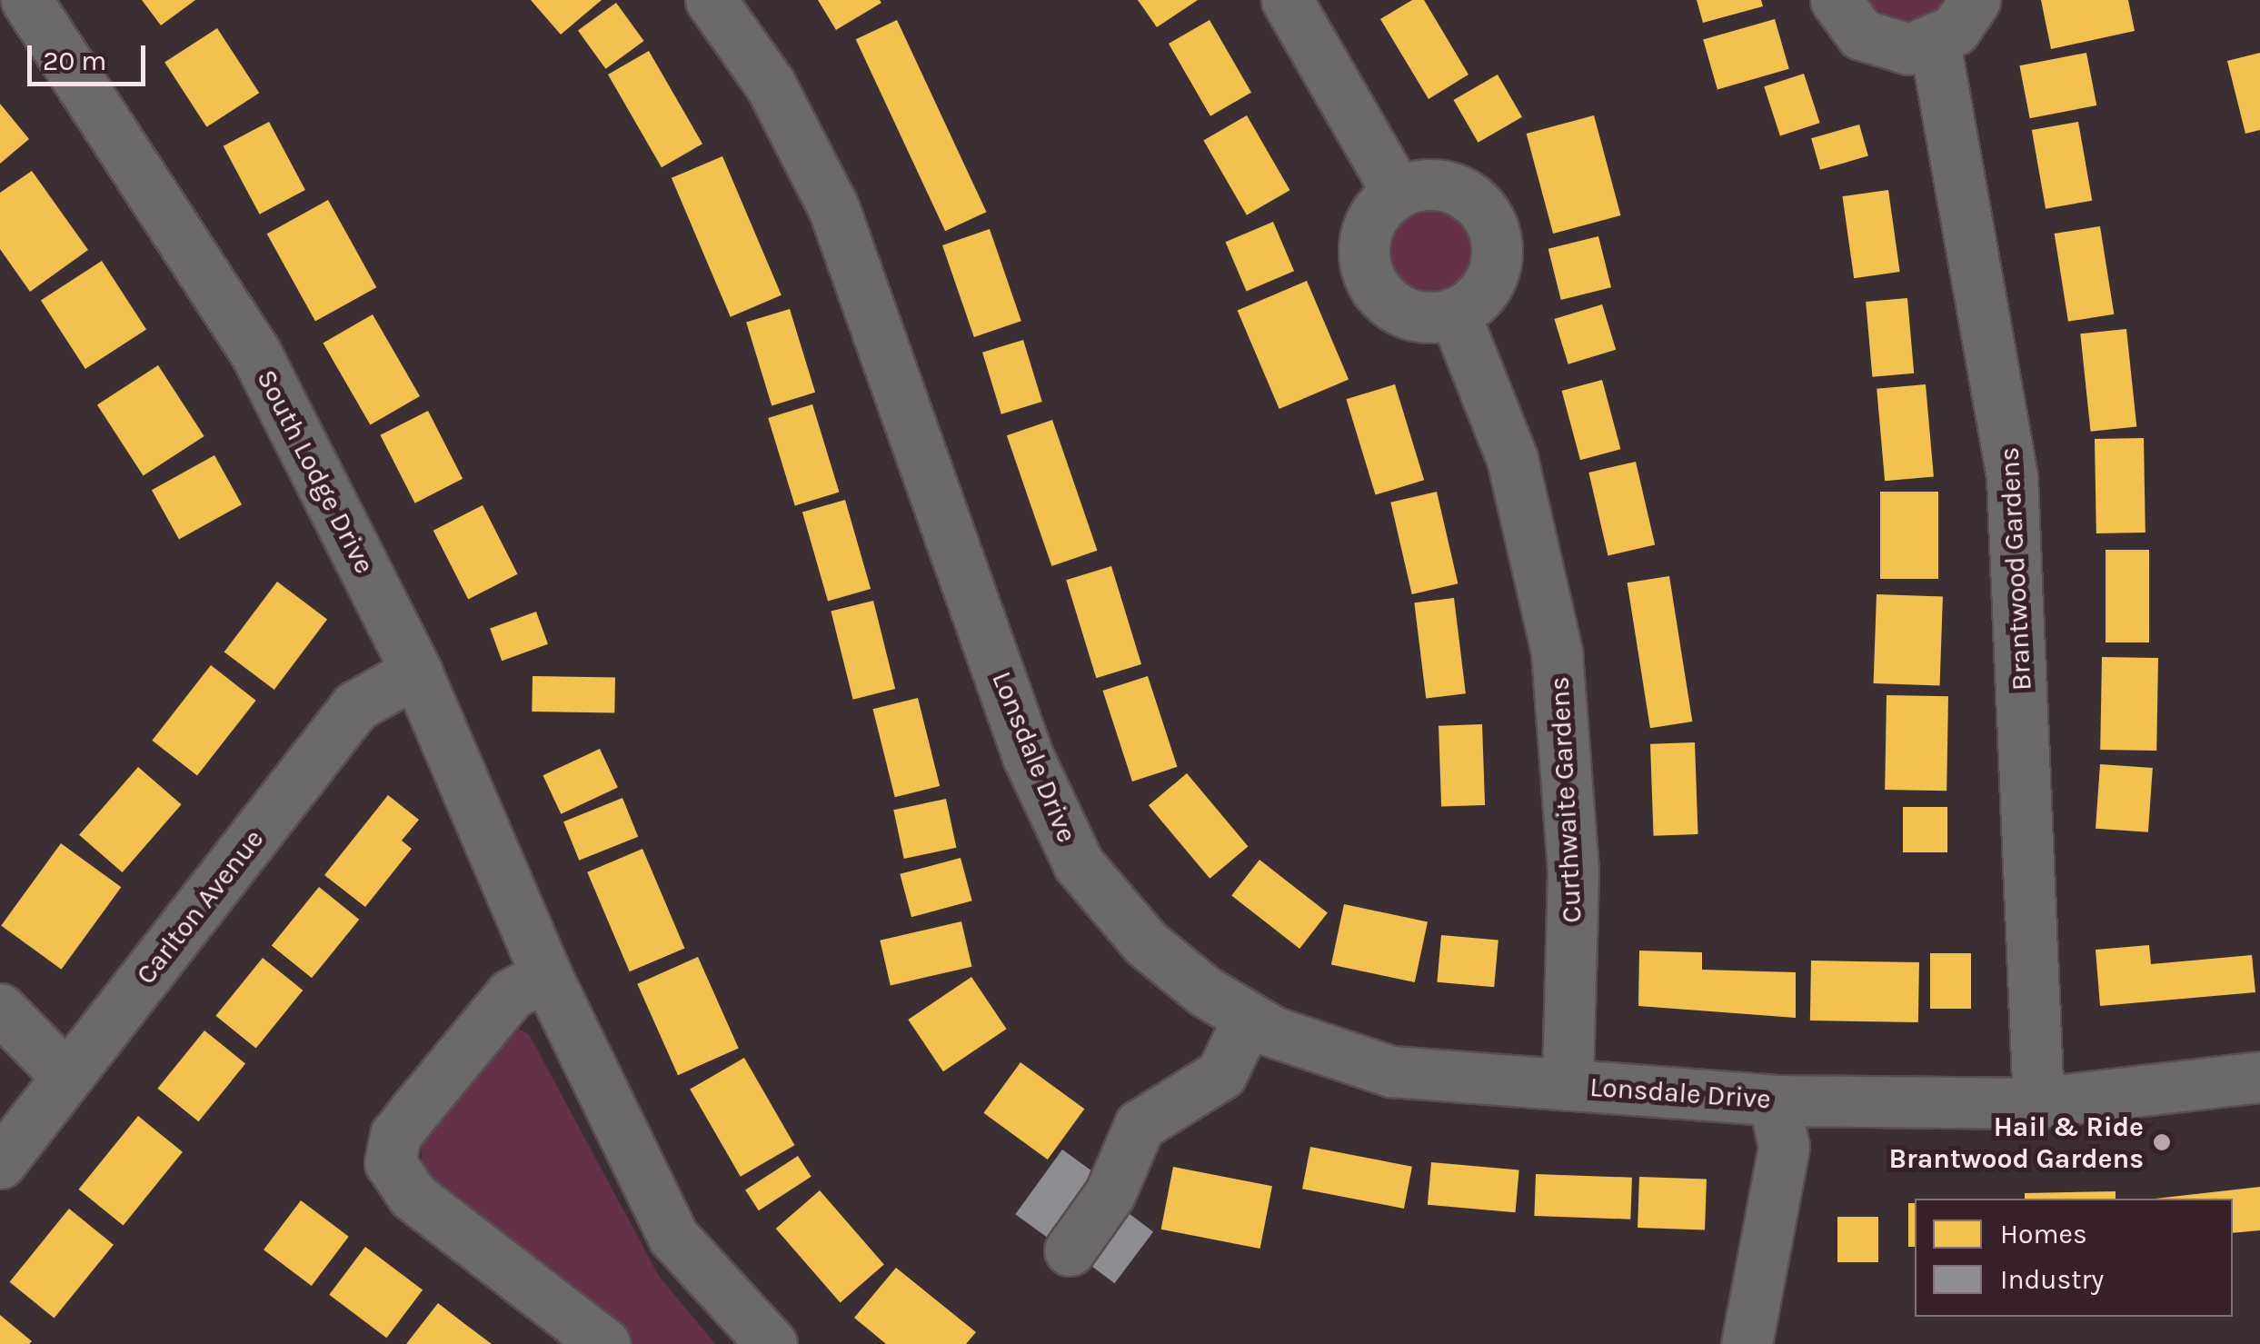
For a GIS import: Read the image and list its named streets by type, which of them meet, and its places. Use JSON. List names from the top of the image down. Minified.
{"streets":{"street":["South Lodge Drive","Brantwood Gardens","Lonsdale Drive","Curthwaite Gardens","Carlton Avenue"]},"crossings":[["South Lodge Drive","Carlton Avenue"],["Brantwood Gardens","Lonsdale Drive"],["Lonsdale Drive","Curthwaite Gardens"]],"places":["Hail & Ride Brantwood Gardens"],"legend":["Homes","Industry"],"scale_bar":"20 m"}
